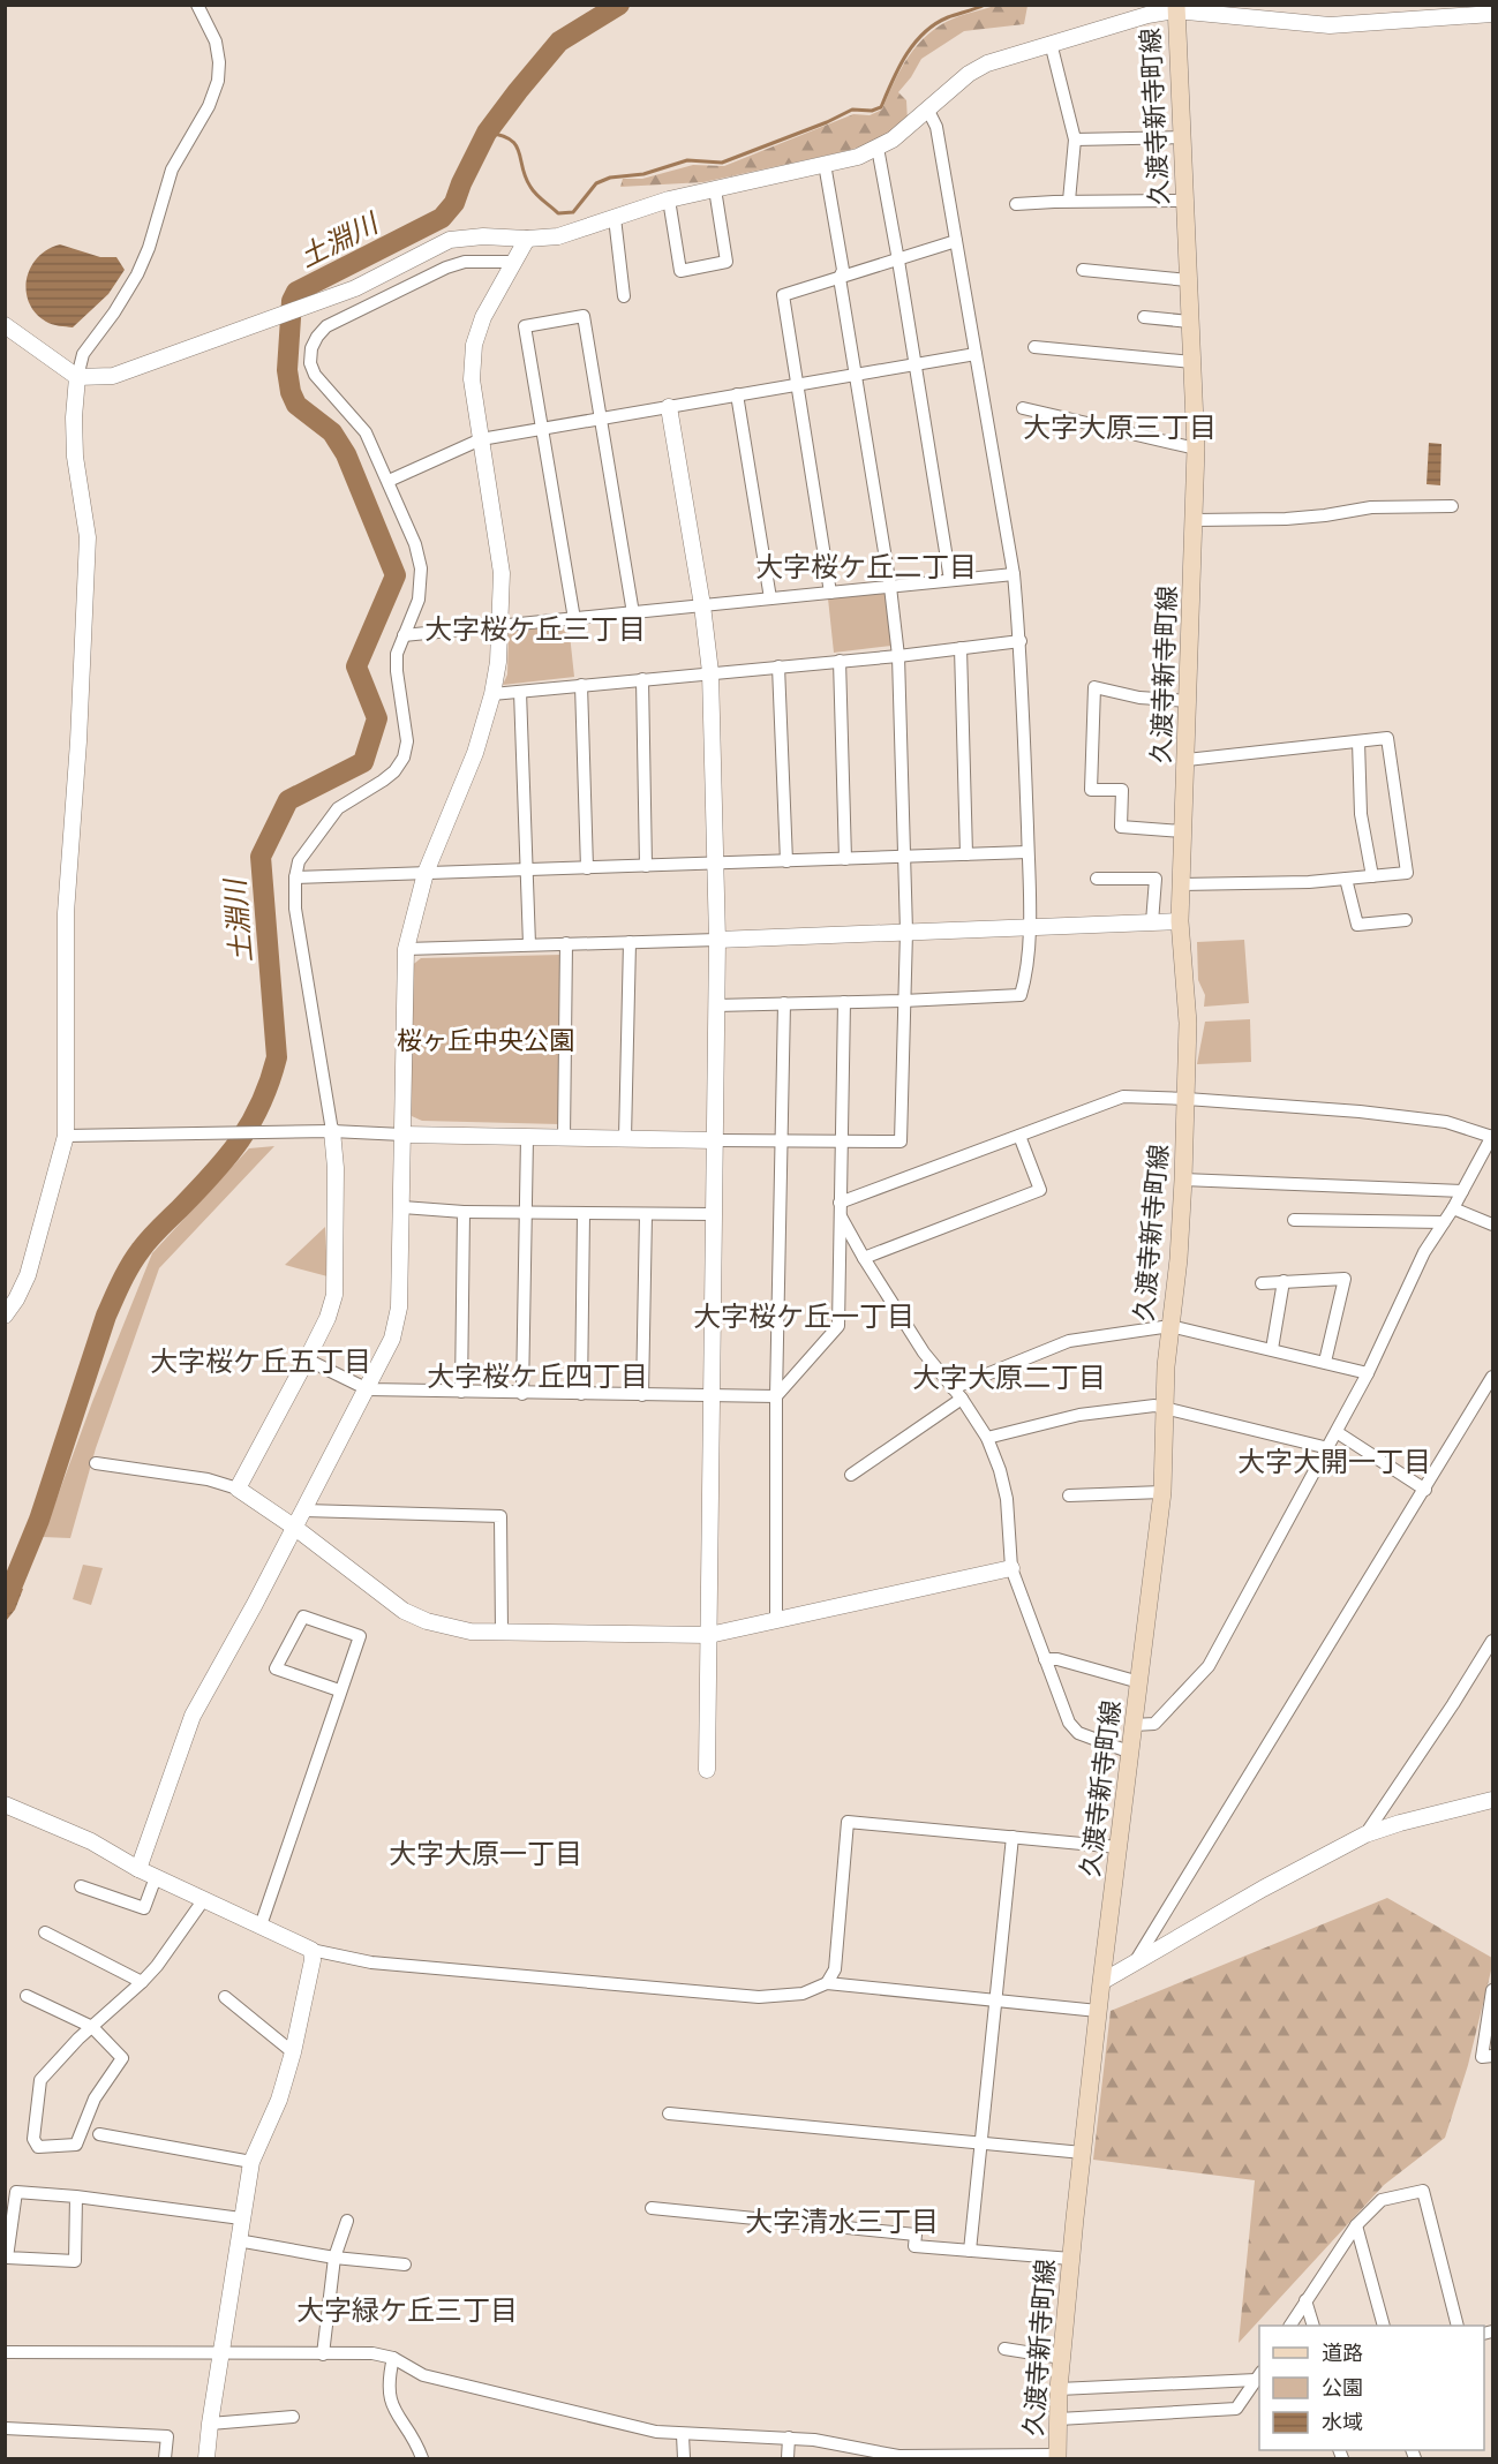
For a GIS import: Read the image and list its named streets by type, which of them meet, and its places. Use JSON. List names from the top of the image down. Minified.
{"streets":{"main road":["久渡寺新寺町線"]},"districts":["大字大原三丁目","大字桜ケ丘二丁目","大字桜ケ丘三丁目","大字桜ケ丘一丁目","大字桜ケ丘五丁目","大字桜ケ丘四丁目","大字大原二丁目","大字大開一丁目","大字大原一丁目","大字清水三丁目","大字緑ケ丘三丁目"],"water":["土淵川"],"parks":["桜ヶ丘中央公園"],"legend":["道路","公園","水域"]}
